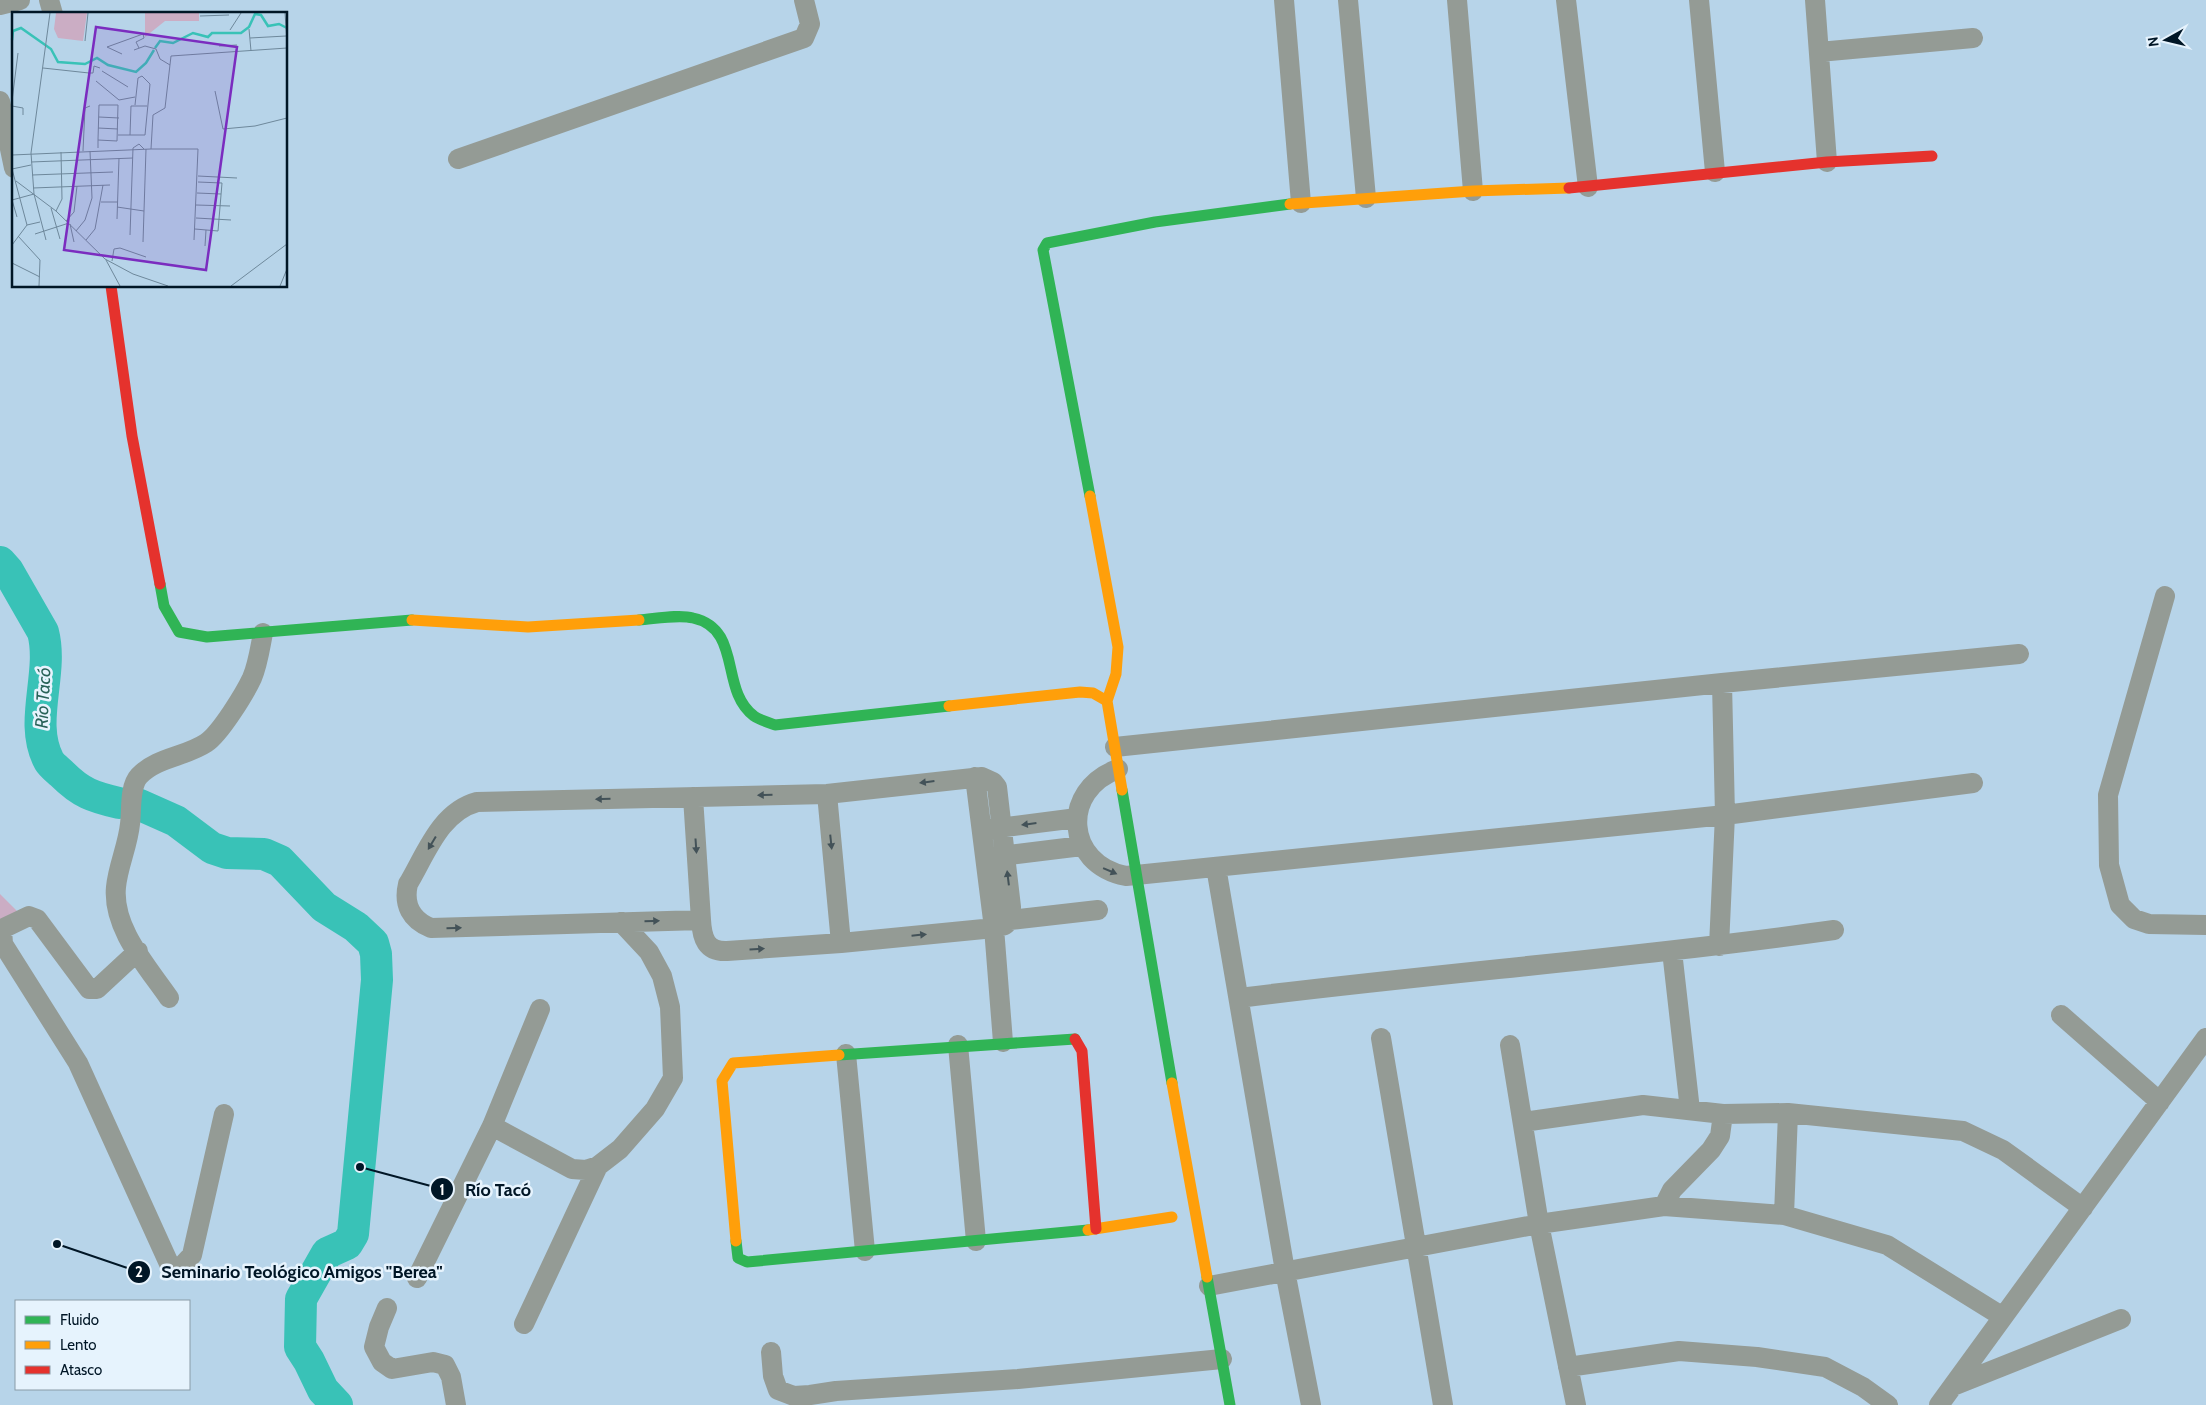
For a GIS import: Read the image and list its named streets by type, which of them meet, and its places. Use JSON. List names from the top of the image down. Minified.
{"water":["Río Tacó"],"places":["Río Tacó","Seminario Teológico Amigos \"Berea\""],"legend":["Fluido","Lento","Atasco"],"north":"left"}
